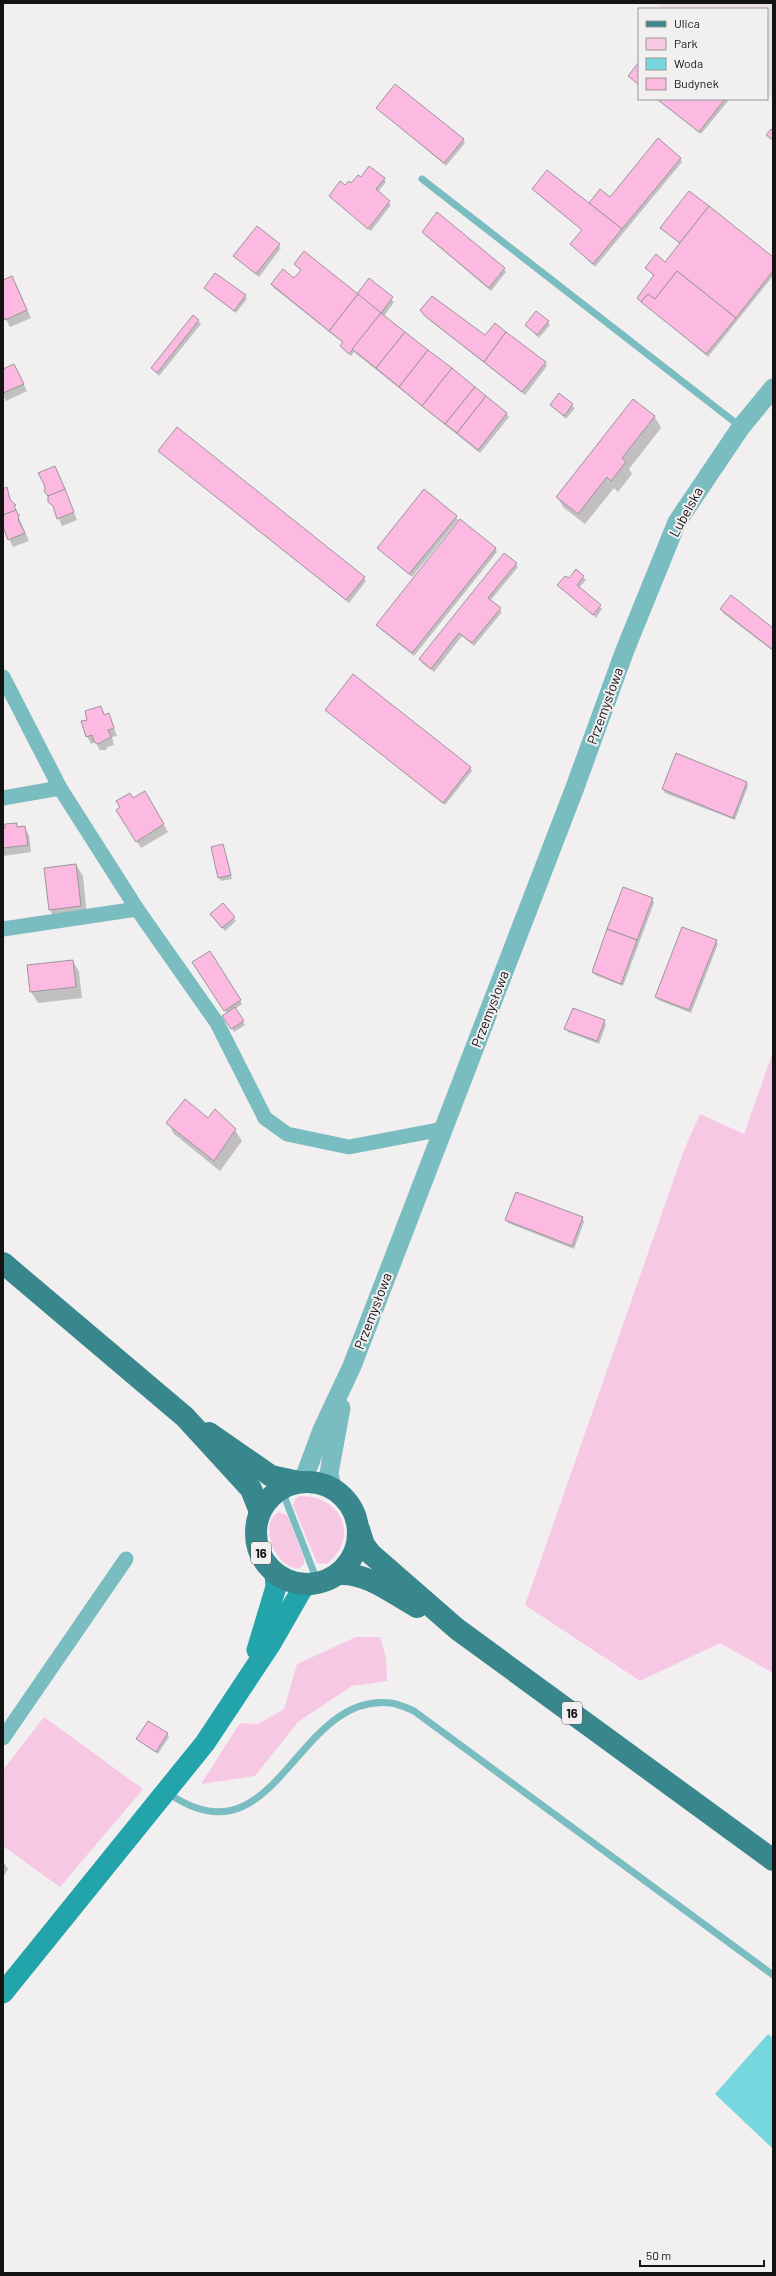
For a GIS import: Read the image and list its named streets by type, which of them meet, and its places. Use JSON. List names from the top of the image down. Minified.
{"streets":{"main road":["16"],"street":["Lubelska","Przemysłowa"]},"crossings":[["Lubelska","Przemysłowa"],["Przemysłowa","16"]],"legend":["Ulica","Park","Woda","Budynek"],"scale_bar":"50 m"}
